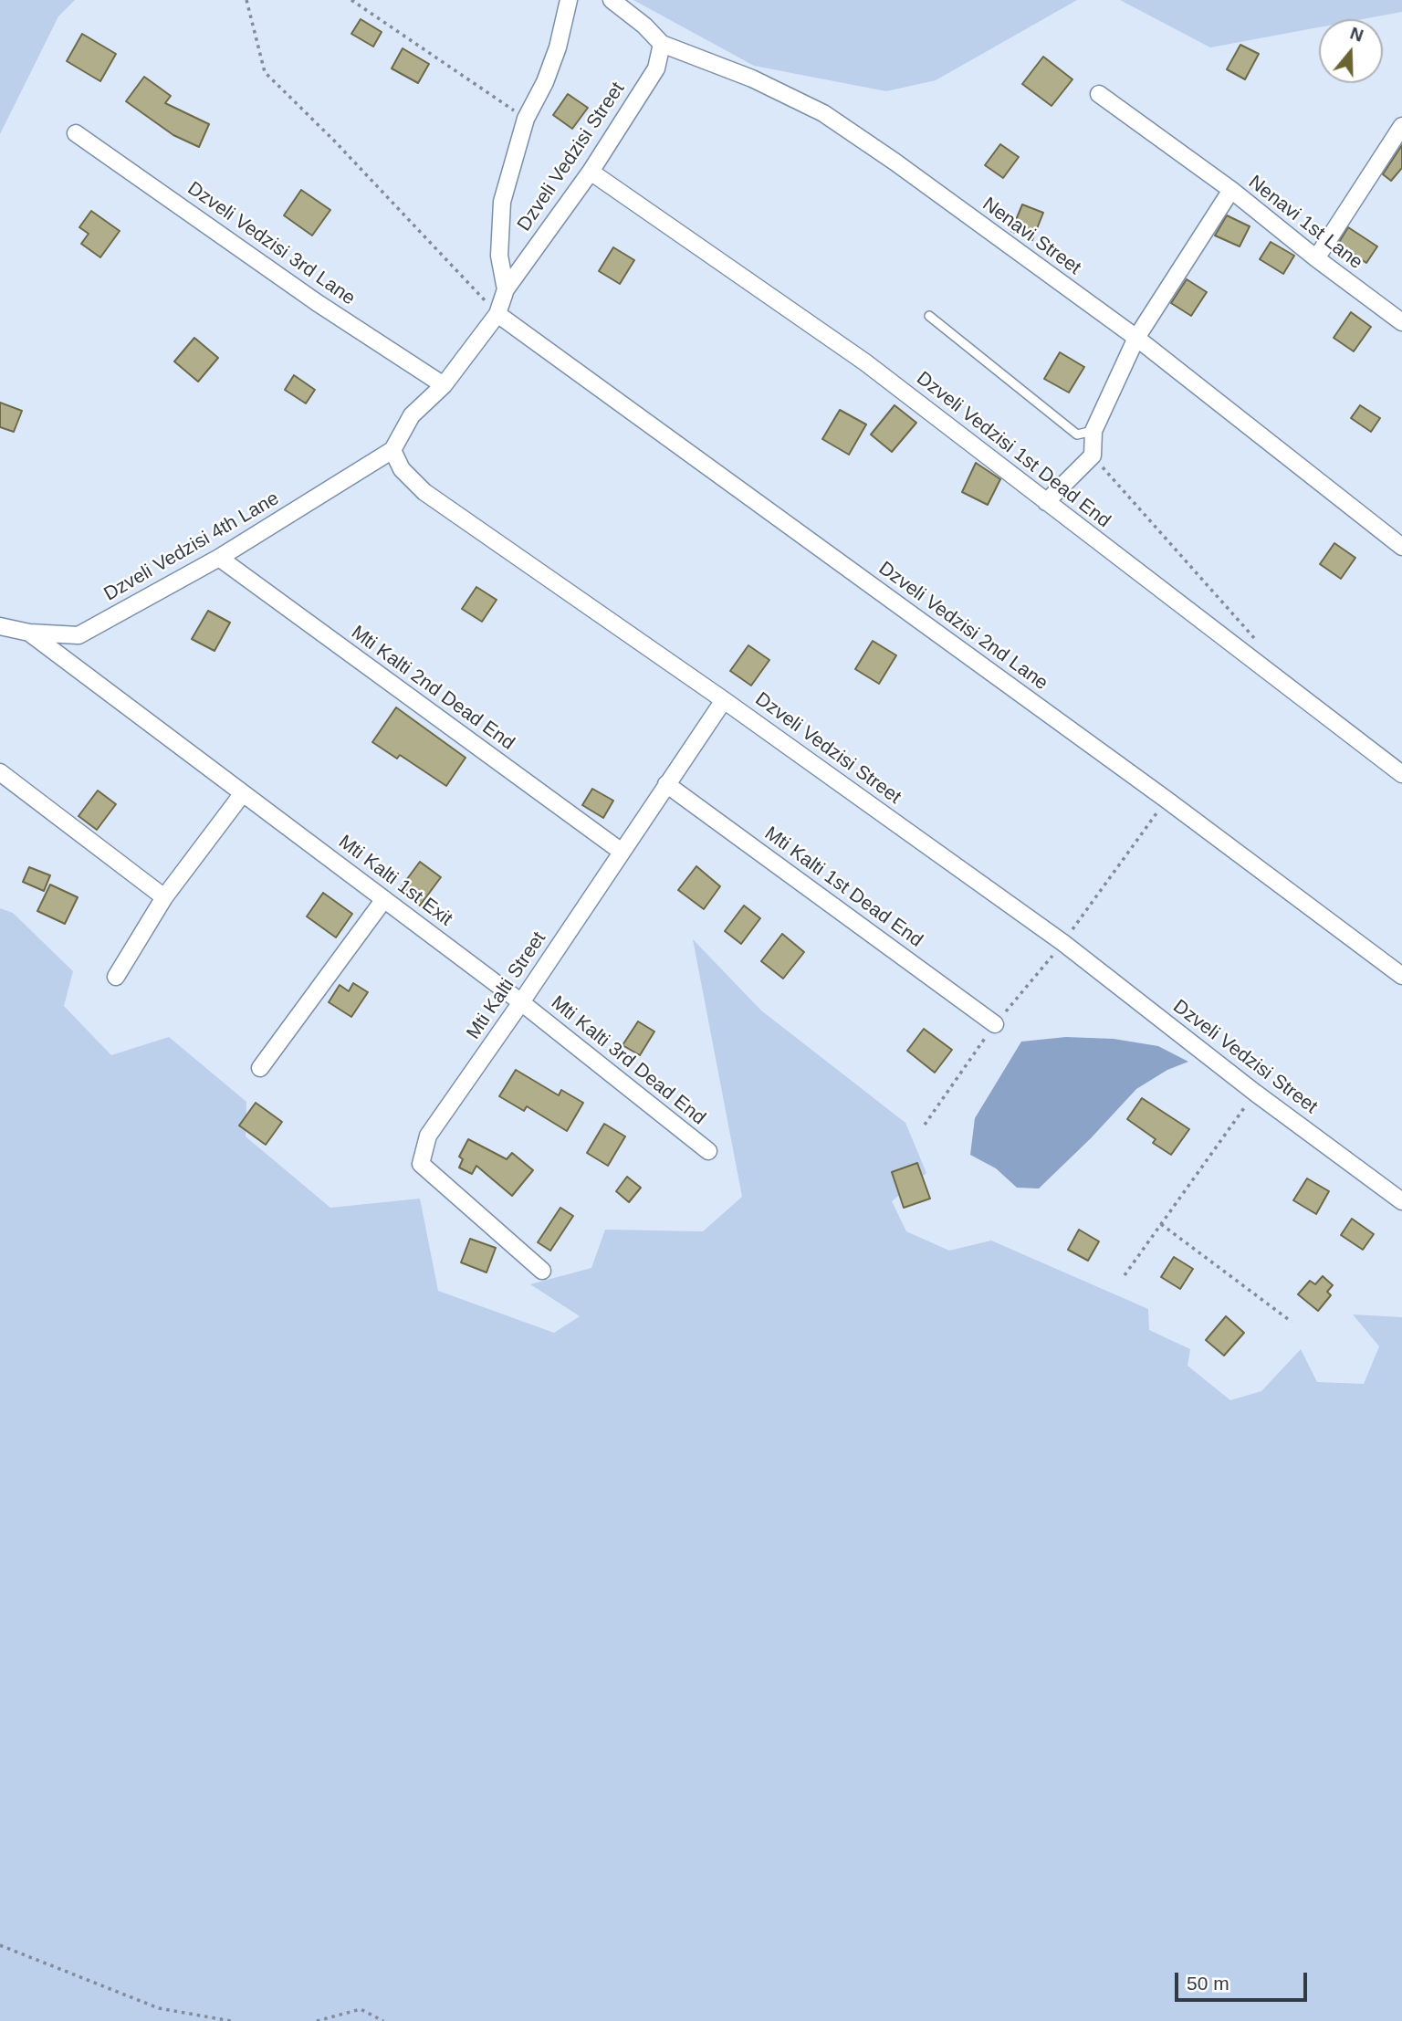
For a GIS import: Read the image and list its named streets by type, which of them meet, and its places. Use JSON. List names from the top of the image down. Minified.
{"streets":{"street":["Dzveli Vedzisi Street","Nenavi 1st Lane","Nenavi Street","Dzveli Vedzisi 3rd Lane","Dzveli Vedzisi 1st Dead End","Dzveli Vedzisi 4th Lane","Dzveli Vedzisi 2nd Lane","Mti Kalti 2nd Dead End","Mti Kalti 1st Exit","Mti Kalti 1st Dead End","Mti Kalti Street","Mti Kalti 3rd Dead End"]},"crossings":[["Dzveli Vedzisi Street","Nenavi Street"],["Dzveli Vedzisi Street","Dzveli Vedzisi 3rd Lane"],["Dzveli Vedzisi Street","Dzveli Vedzisi 1st Dead End"],["Dzveli Vedzisi Street","Dzveli Vedzisi 4th Lane"],["Dzveli Vedzisi Street","Dzveli Vedzisi 2nd Lane"],["Dzveli Vedzisi Street","Mti Kalti Street"],["Nenavi 1st Lane","Nenavi Street"],["Dzveli Vedzisi 4th Lane","Mti Kalti 2nd Dead End"],["Dzveli Vedzisi 4th Lane","Mti Kalti 1st Exit"],["Mti Kalti 2nd Dead End","Mti Kalti Street"],["Mti Kalti 1st Exit","Mti Kalti Street"],["Mti Kalti 1st Exit","Mti Kalti 3rd Dead End"],["Mti Kalti 1st Dead End","Mti Kalti Street"],["Mti Kalti Street","Mti Kalti 3rd Dead End"]],"scale_bar":"50 m","north":"top"}
